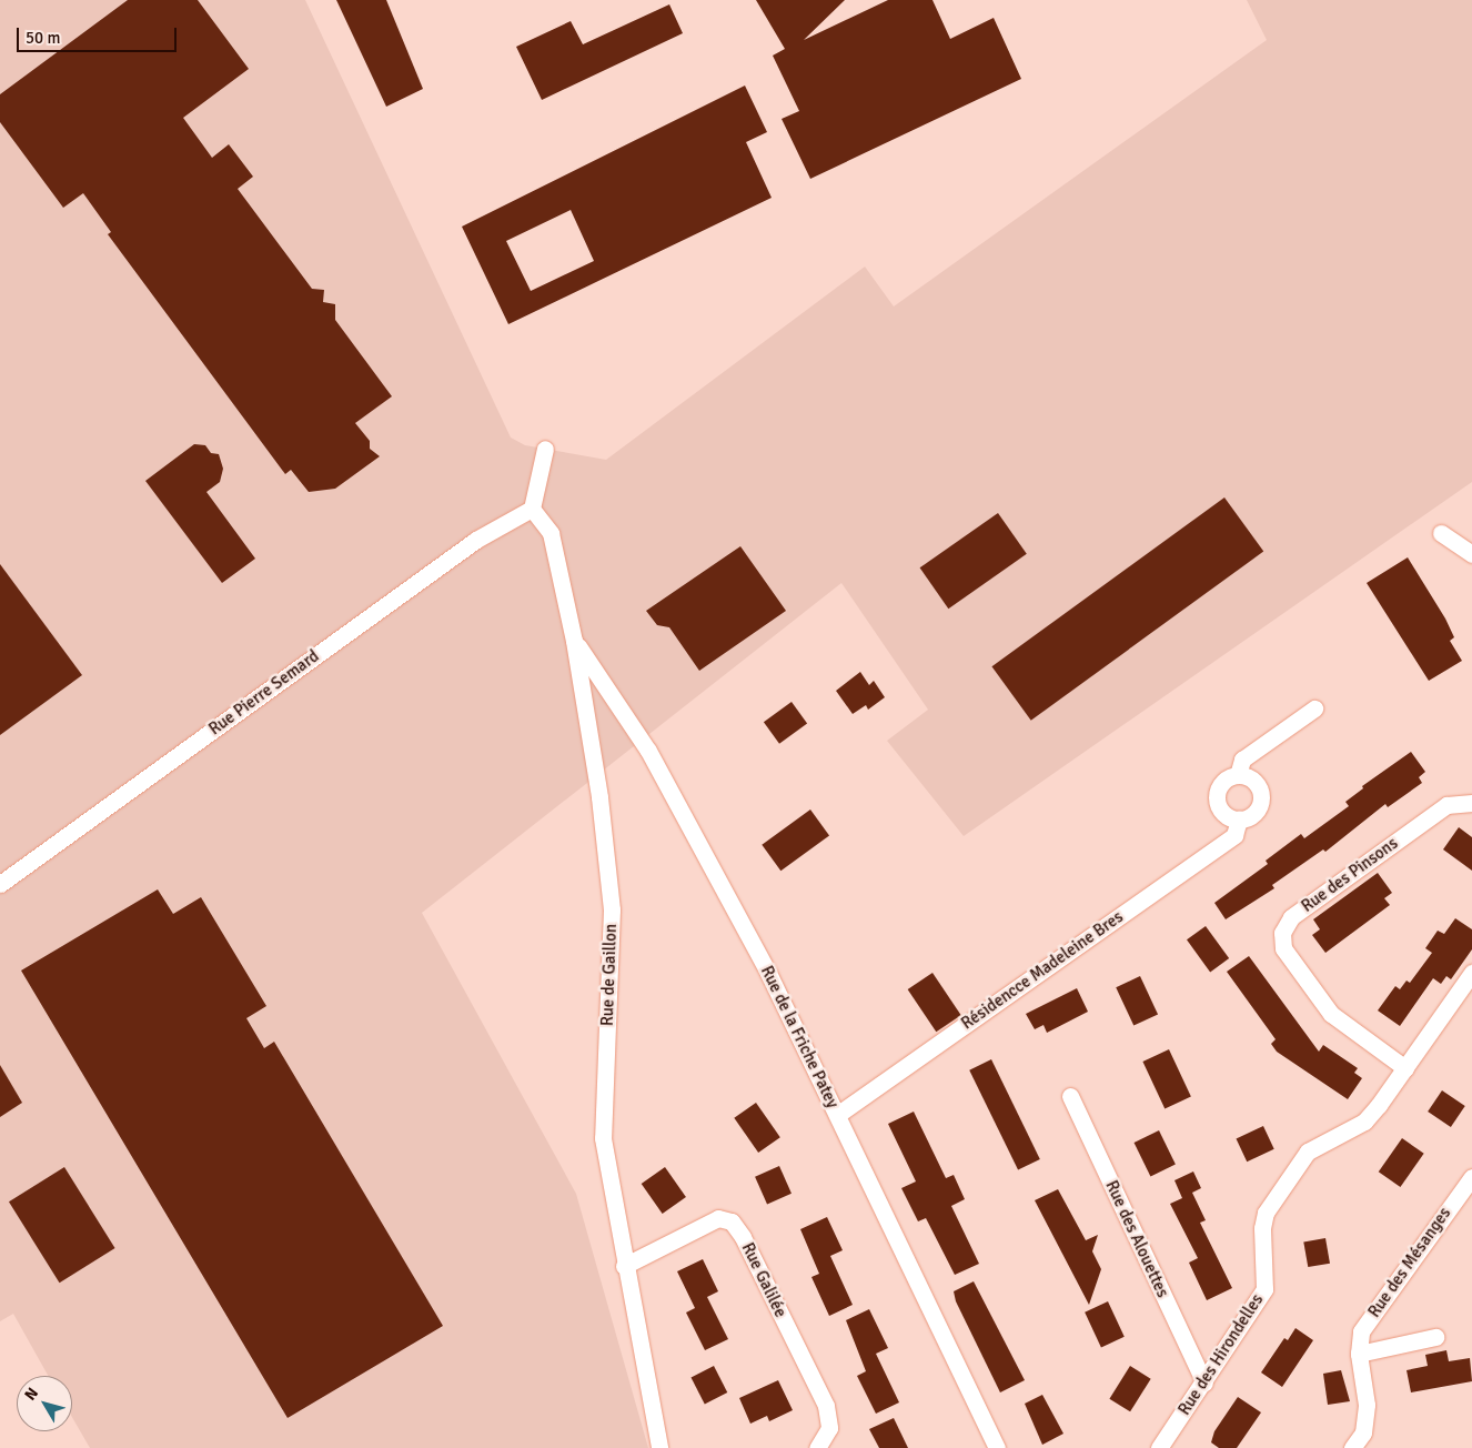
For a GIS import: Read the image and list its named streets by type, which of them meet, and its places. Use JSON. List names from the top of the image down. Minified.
{"streets":{"street":["Rue Pierre Semard","Rue des Pinsons","Résidencce Madeleine Bres","Rue de Gaillon","Rue de la Friche Patey","Rue des Alouettes","Rue des Mésanges","Rue Galilée","Rue des Hirondelles"]},"crossings":[["Rue Pierre Semard","Rue de Gaillon"],["Rue des Pinsons","Rue des Hirondelles"],["Résidencce Madeleine Bres","Rue de la Friche Patey"],["Rue de Gaillon","Rue de la Friche Patey"],["Rue de Gaillon","Rue Galilée"],["Rue des Alouettes","Rue des Hirondelles"]],"scale_bar":"50 m","north":"top left"}
